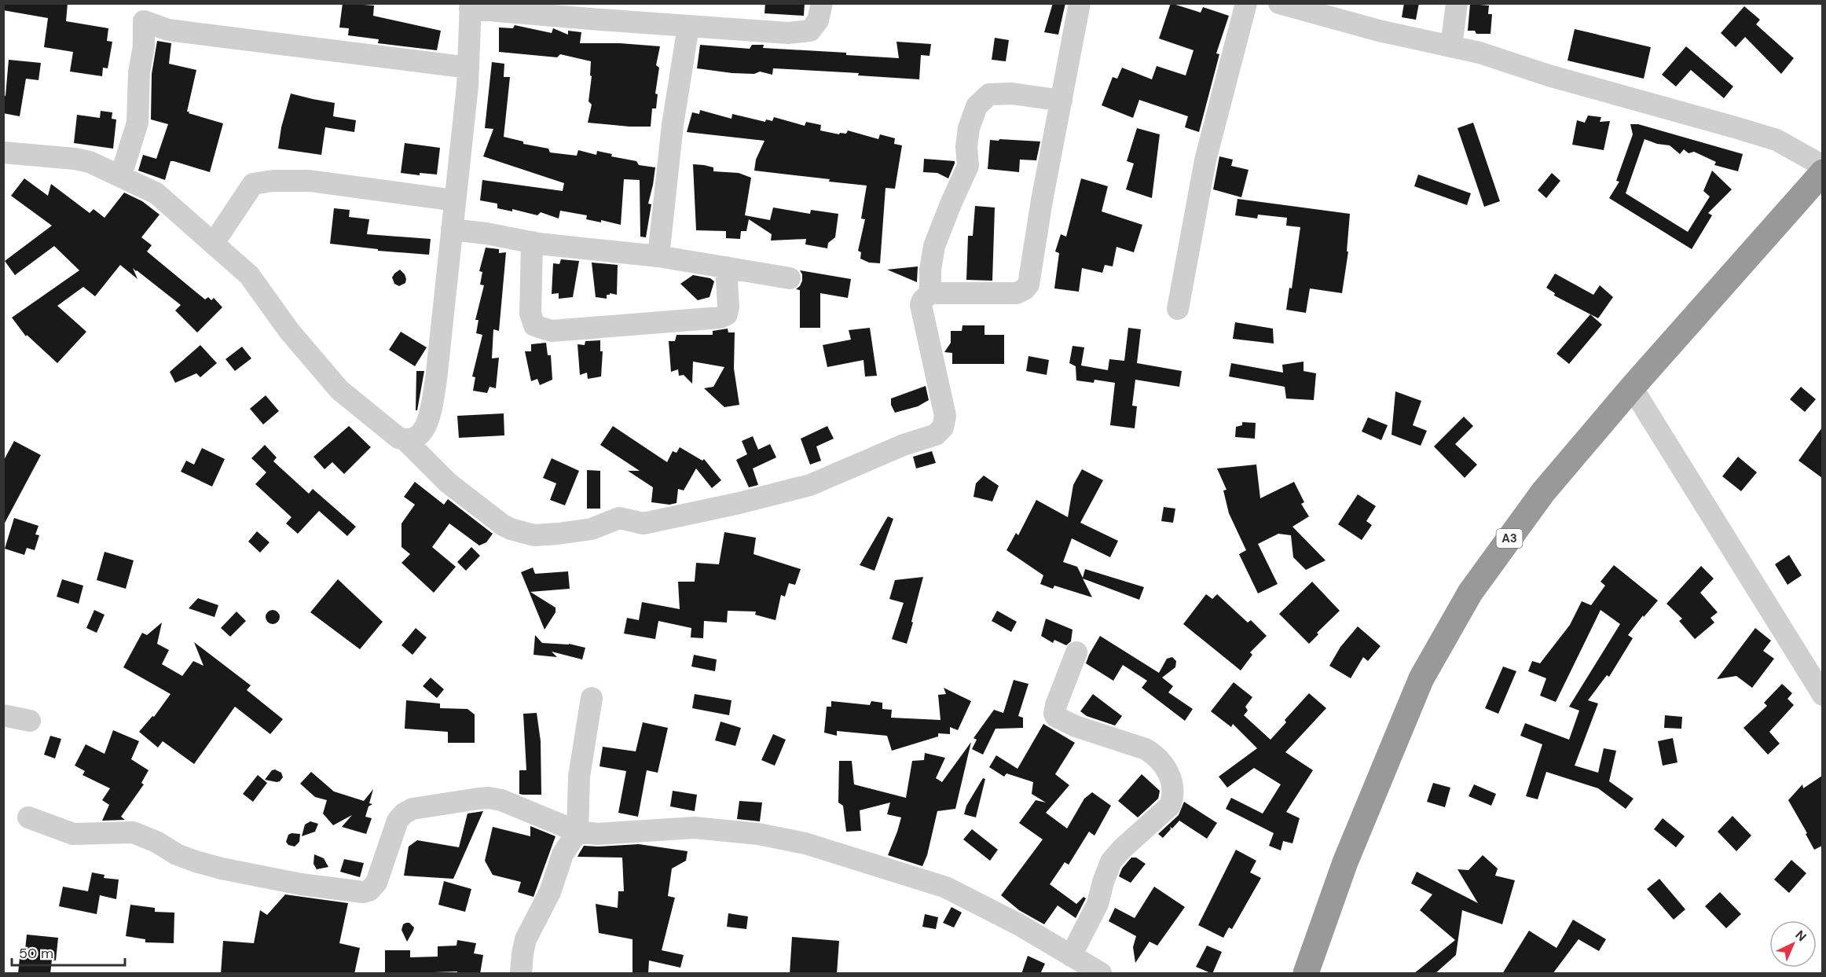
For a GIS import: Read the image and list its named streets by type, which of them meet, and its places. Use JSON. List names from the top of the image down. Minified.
{"streets":{"highway":["A3"]},"scale_bar":"50 m","north":"top right"}
